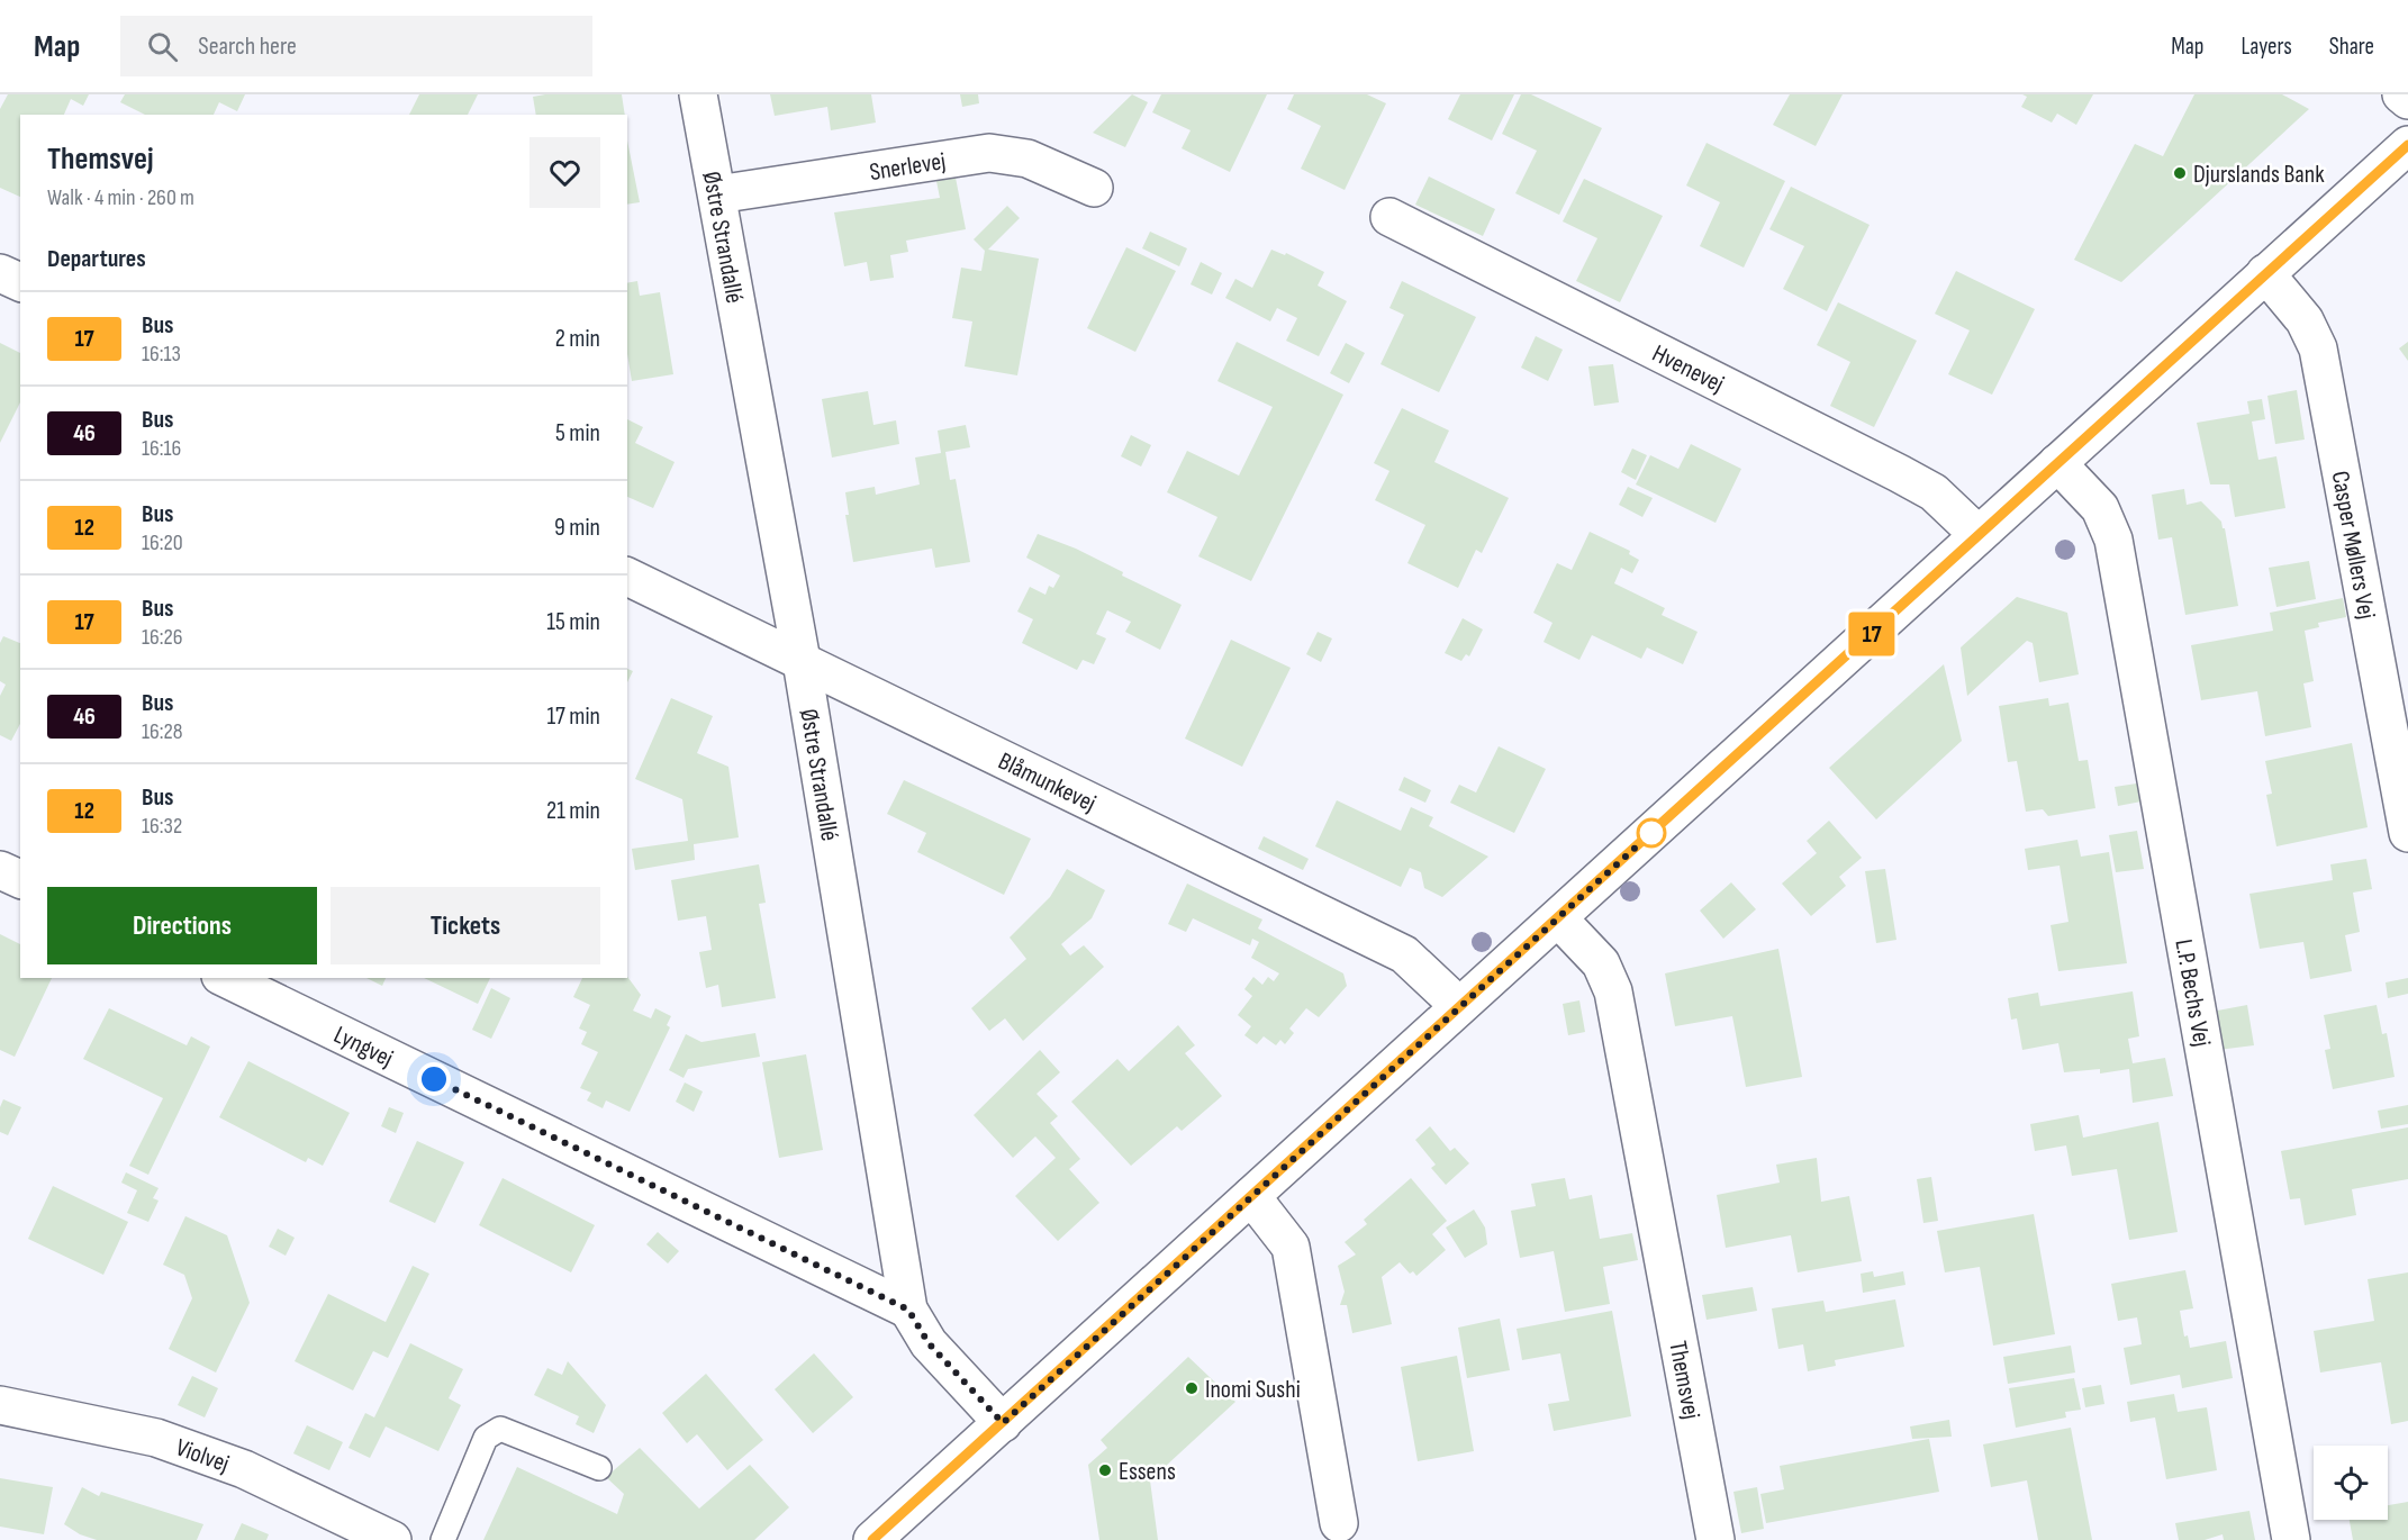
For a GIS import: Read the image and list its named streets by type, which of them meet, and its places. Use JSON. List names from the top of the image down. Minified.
{"streets":{"street":["Snerlevej","Østre Strandallé","Hvenevej","Casper Møllers Vej","Blåmunkevej","L.P. Bechs Vej","Lyngvej","Themsvej","Violvej"]},"crossings":[["Snerlevej","Østre Strandallé"],["Østre Strandallé","Blåmunkevej"],["Østre Strandallé","Lyngvej"]],"places":["Djurslands Bank","Inomi Sushi","Essens"],"lines":["bus line 17"],"page":{"header":"Map","search":"Search here","nav":["Map","Layers","Share"],"on_map":"17","heading":[["Themsvej","Walk · 4 min · 260 m"],"Departures"],"list":[{"mark":"17","name":"Bus","note":"16:13","value":"2 min"},{"mark":"46","name":"Bus","note":"16:16","value":"5 min"},{"mark":"12","name":"Bus","note":"16:20","value":"9 min"},{"mark":"17","name":"Bus","note":"16:26","value":"15 min"},{"mark":"46","name":"Bus","note":"16:28","value":"17 min"},{"mark":"12","name":"Bus","note":"16:32","value":"21 min"}],"buttons":["Directions","Tickets"]}}
